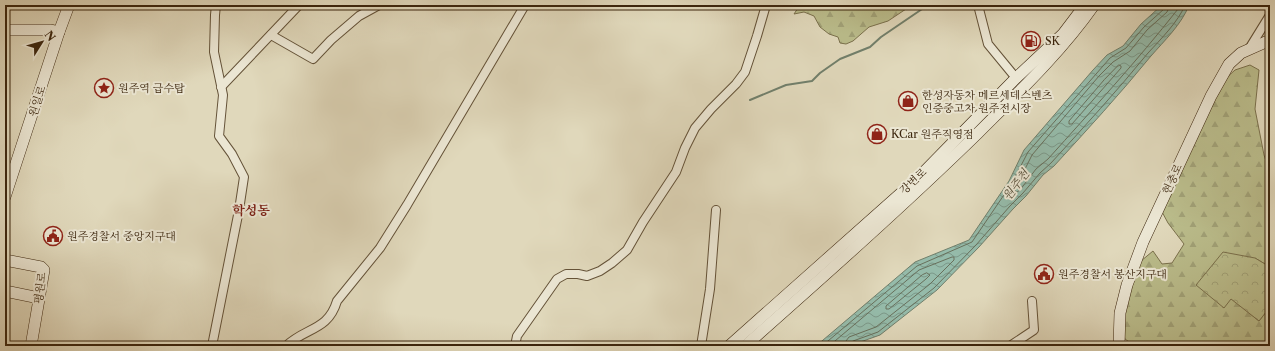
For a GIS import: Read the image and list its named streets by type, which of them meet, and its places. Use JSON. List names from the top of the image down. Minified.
{"streets":{"street":["원일로","현충로","강변로","평원로"]},"districts":["학성동"],"water":["원주천"],"places":{"fuel station":["SK"],"place":["원주역 급수탑"],"shop":["한성자동차 메르세데스벤츠 인증중고차 원주전시장","KCar 원주직영점"],"public building":["원주경찰서 중앙지구대","원주경찰서 봉산지구대"]},"north":"top right"}
